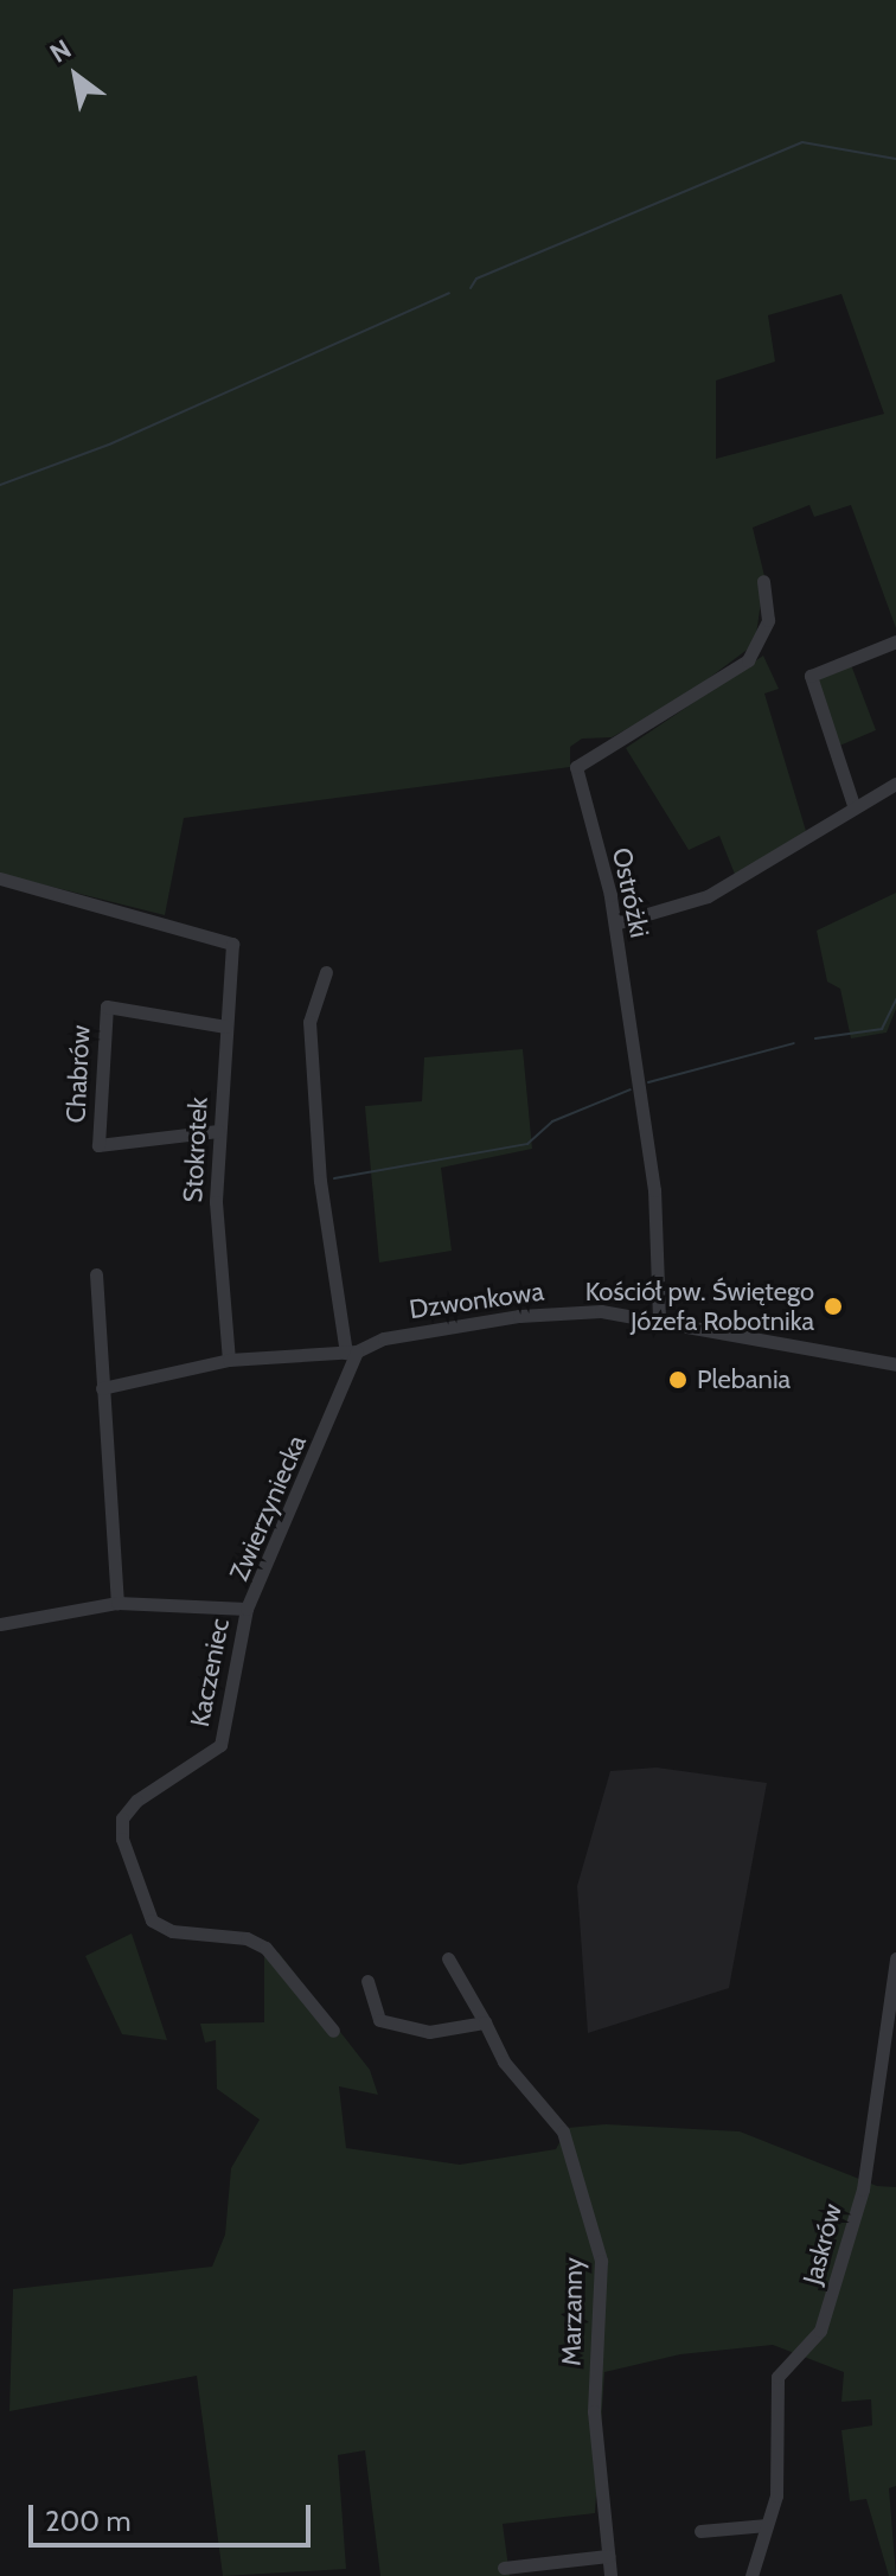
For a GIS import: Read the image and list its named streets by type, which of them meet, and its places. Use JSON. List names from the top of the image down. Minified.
{"streets":{"street":["Ostróżki","Chabrów","Stokrotek","Dzwonkowa","Zwierzyniecka","Kaczeniec","Jaskrów","Marzanny"]},"crossings":[["Ostróżki","Dzwonkowa"],["Chabrów","Stokrotek"],["Stokrotek","Dzwonkowa"],["Dzwonkowa","Zwierzyniecka"],["Zwierzyniecka","Kaczeniec"]],"places":["Kościół pw. Świętego Józefa Robotnika","Plebania"],"scale_bar":"200 m","north":"top left"}
